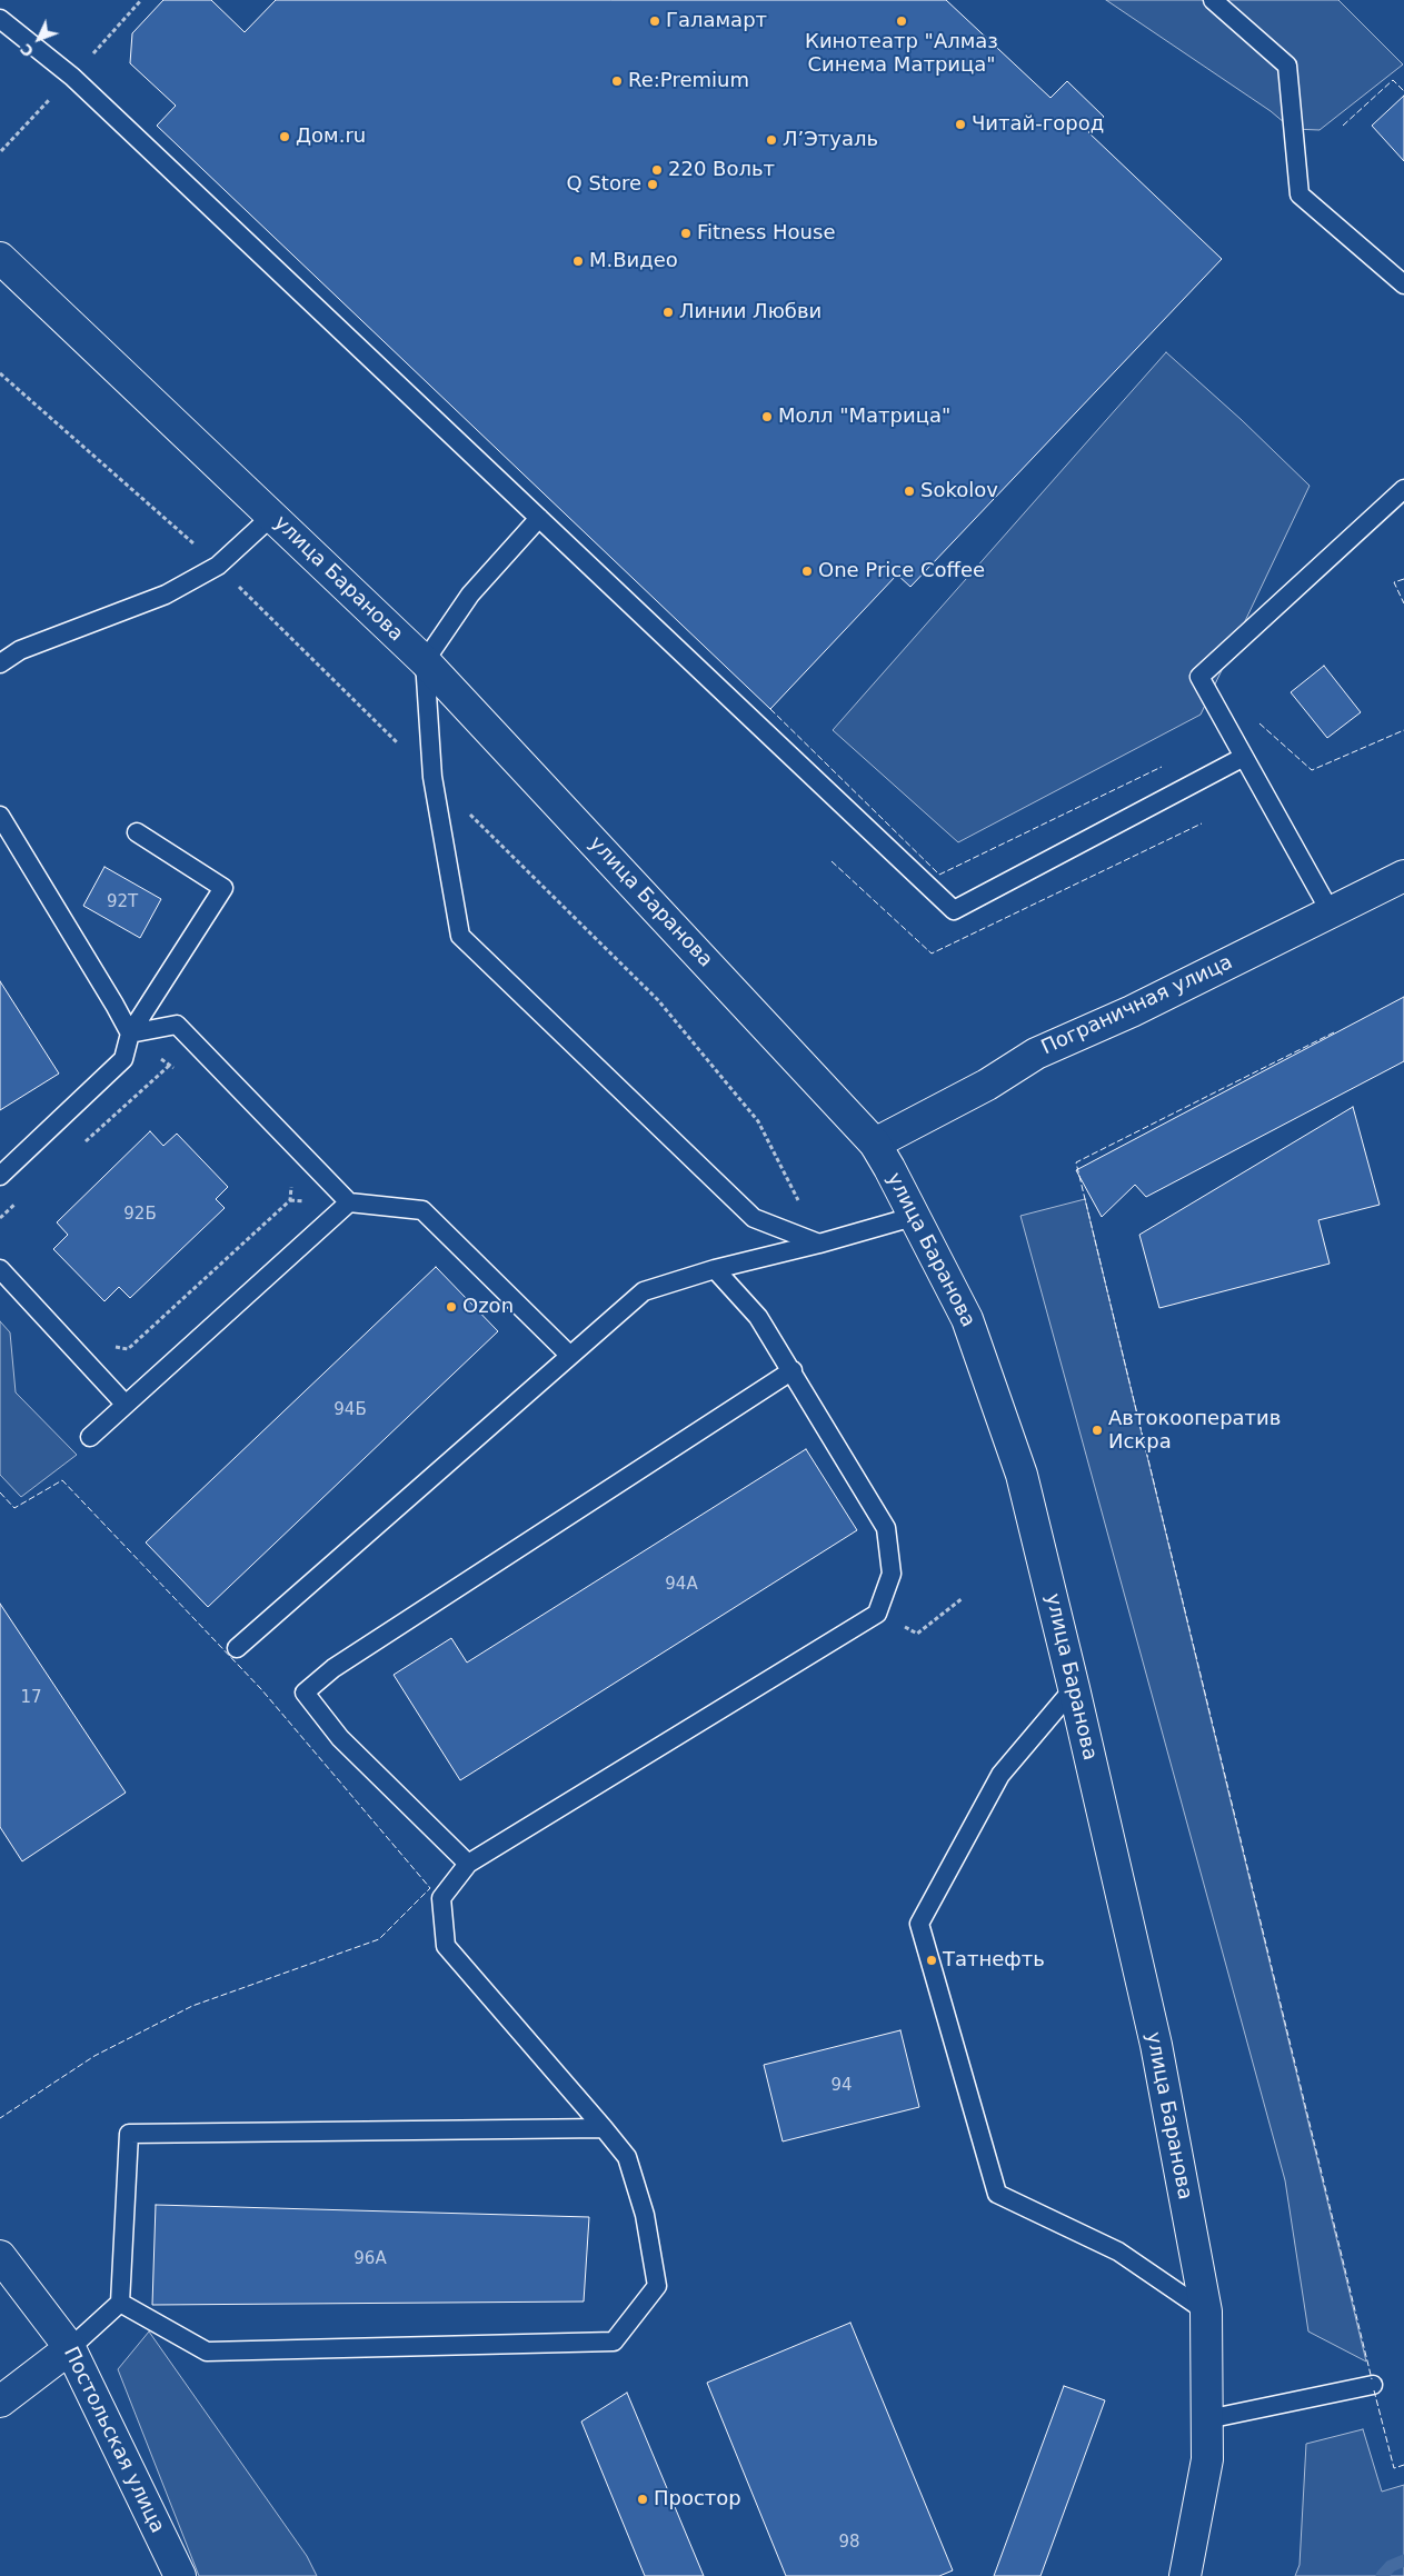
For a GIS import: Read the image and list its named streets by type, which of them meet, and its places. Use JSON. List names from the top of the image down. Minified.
{"streets":{"main road":["улица Баранова","Пограничная улица","Постольская улица"]},"crossings":[["улица Баранова","Пограничная улица"]],"places":["Галамарт","Кинотеатр \"Алмаз Синема Матрица\"","Re:Premium","Читай-город","Дом.ru","Л’Этуаль","220 Вольт","Q Store","Fitness House","М.Видео","Линии Любви","Молл \"Матрица\"","Sokolov","One Price Coffee","Ozon","Автокооператив Искра","Татнефть","Простор"],"house_numbers":["92Т","92Б","94Б","94А","17","94","96А","98"],"north":"bottom left"}
